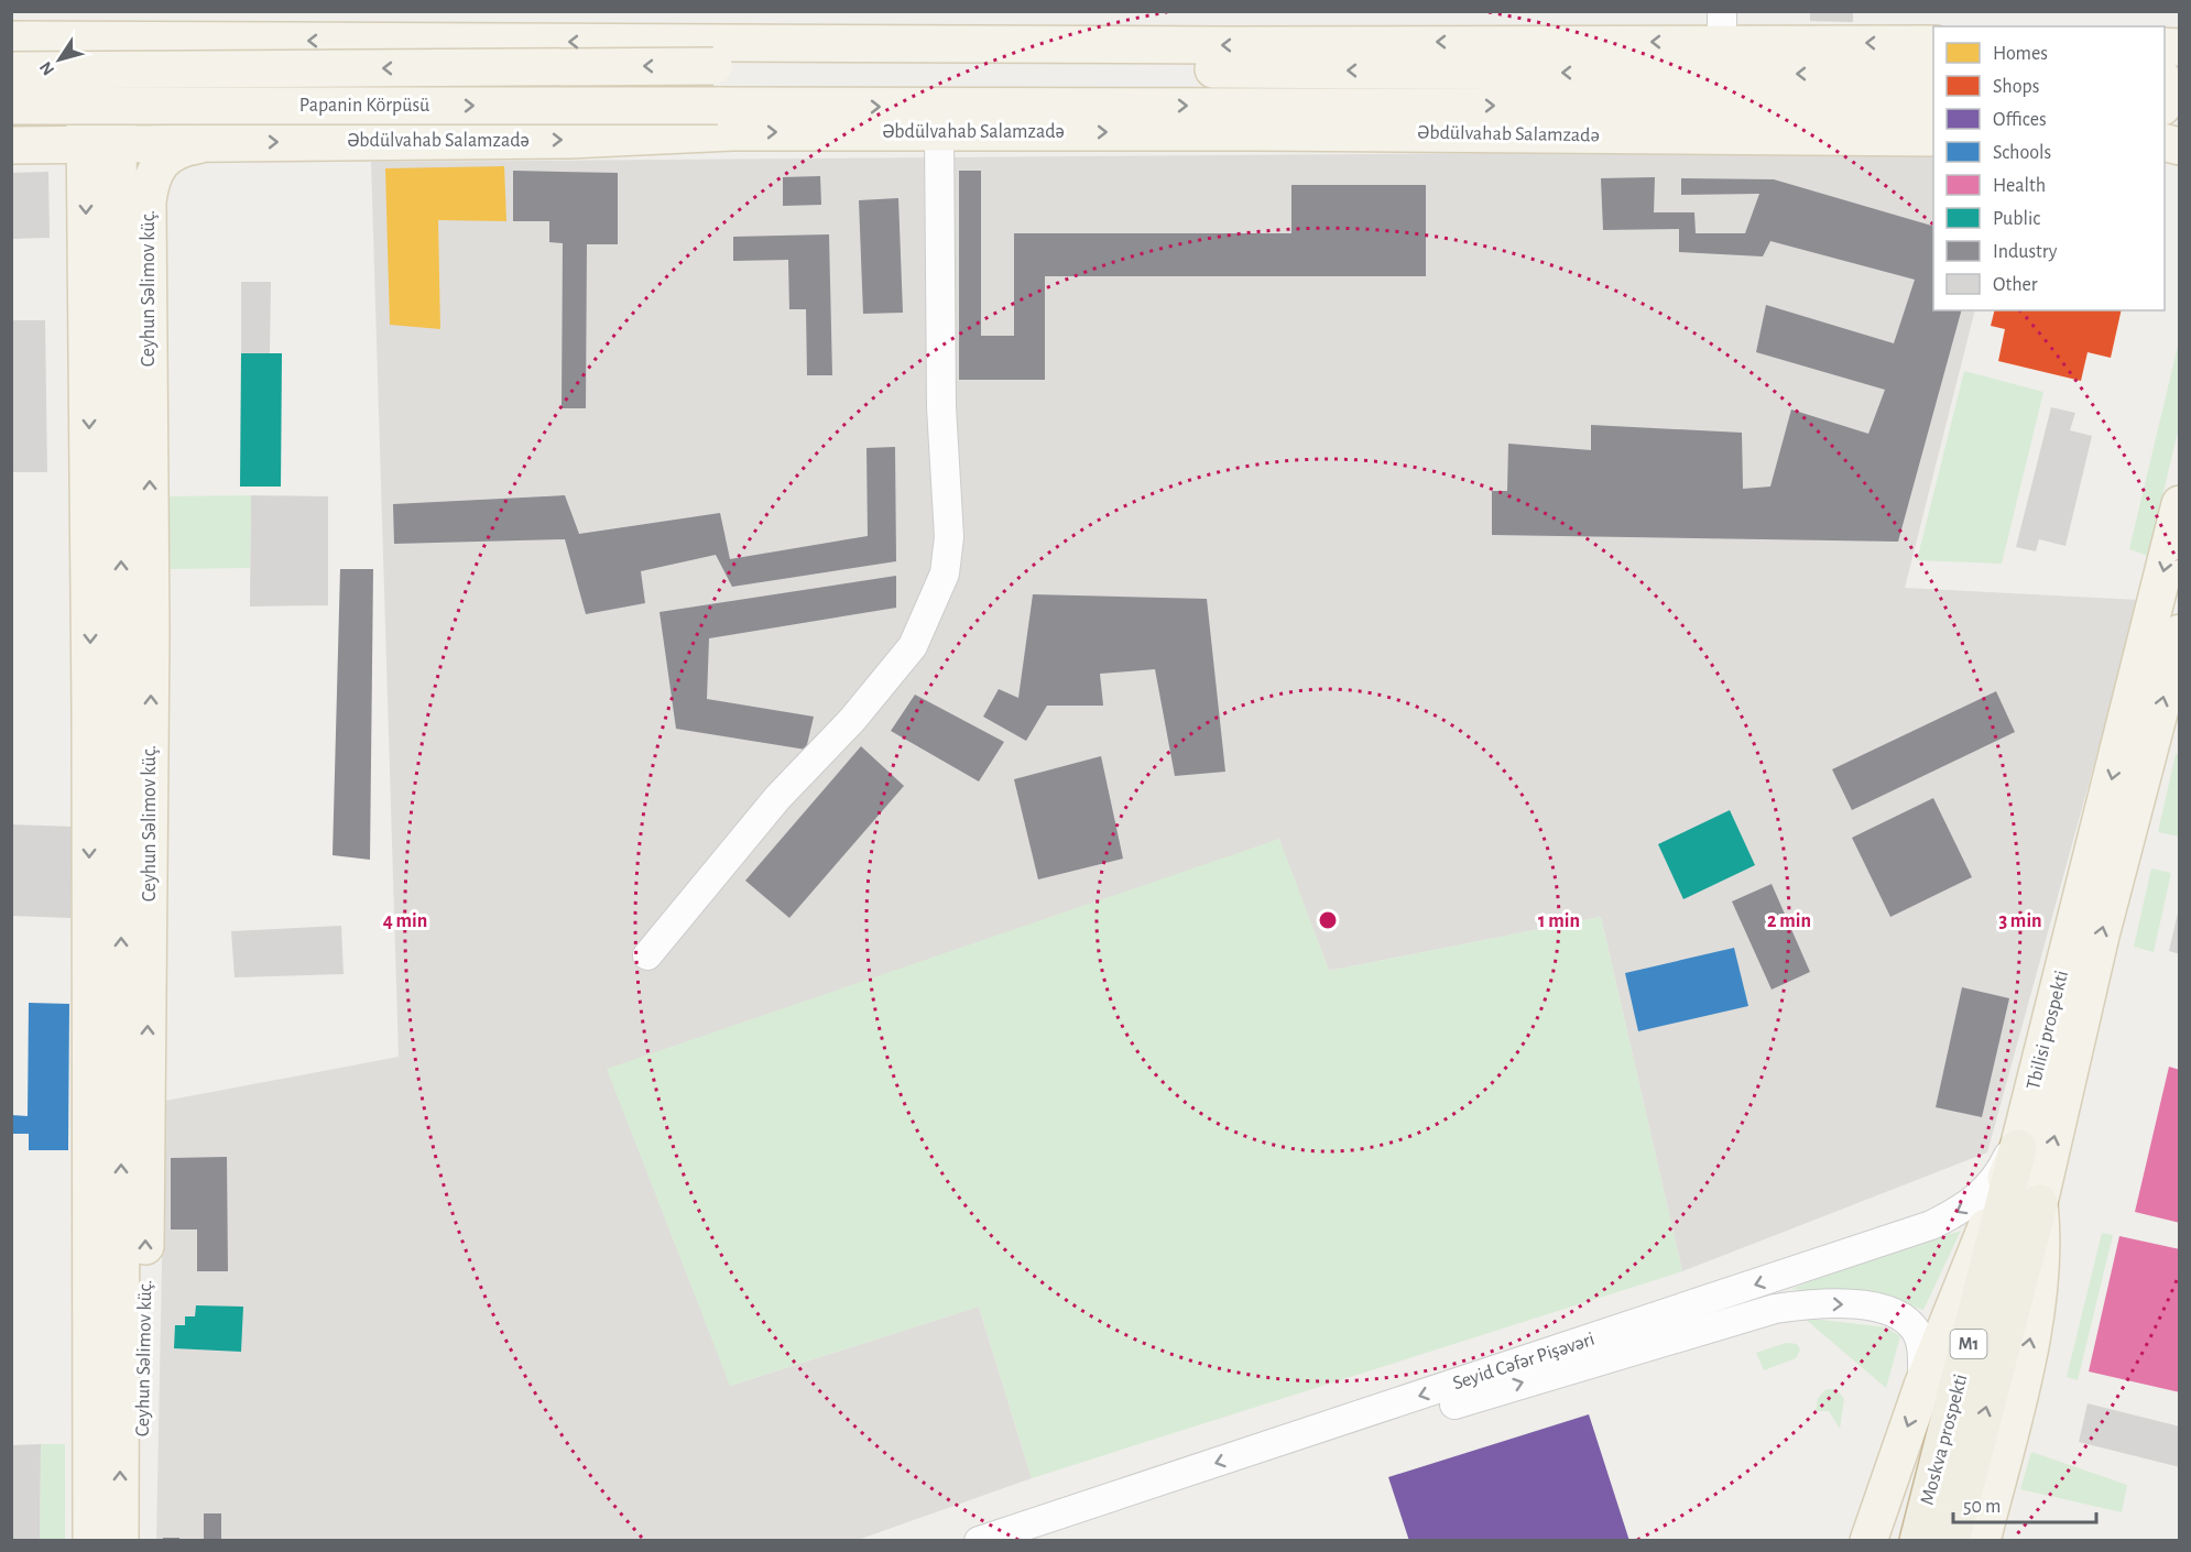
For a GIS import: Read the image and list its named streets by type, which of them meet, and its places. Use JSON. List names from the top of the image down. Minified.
{"streets":{"highway":["M1","Moskva prospekti"],"main road":["Papanin Körpüsü","Əbdülvahab Salamzadə","Ceyhun Səlimov küç.","Tbilisi prospekti"],"street":["Seyid Cəfər Pişəvəri"]},"crossings":[["Papanin Körpüsü","Əbdülvahab Salamzadə"],["Əbdülvahab Salamzadə","Ceyhun Səlimov küç."],["Tbilisi prospekti","Seyid Cəfər Pişəvəri"],["Tbilisi prospekti","Moskva prospekti"],["Seyid Cəfər Pişəvəri","Moskva prospekti"]],"legend":["Homes","Shops","Offices","Schools","Health","Public","Industry","Other"],"scale_bar":"50 m","north":"bottom left","rings":["1 min","2 min","3 min","4 min"]}
